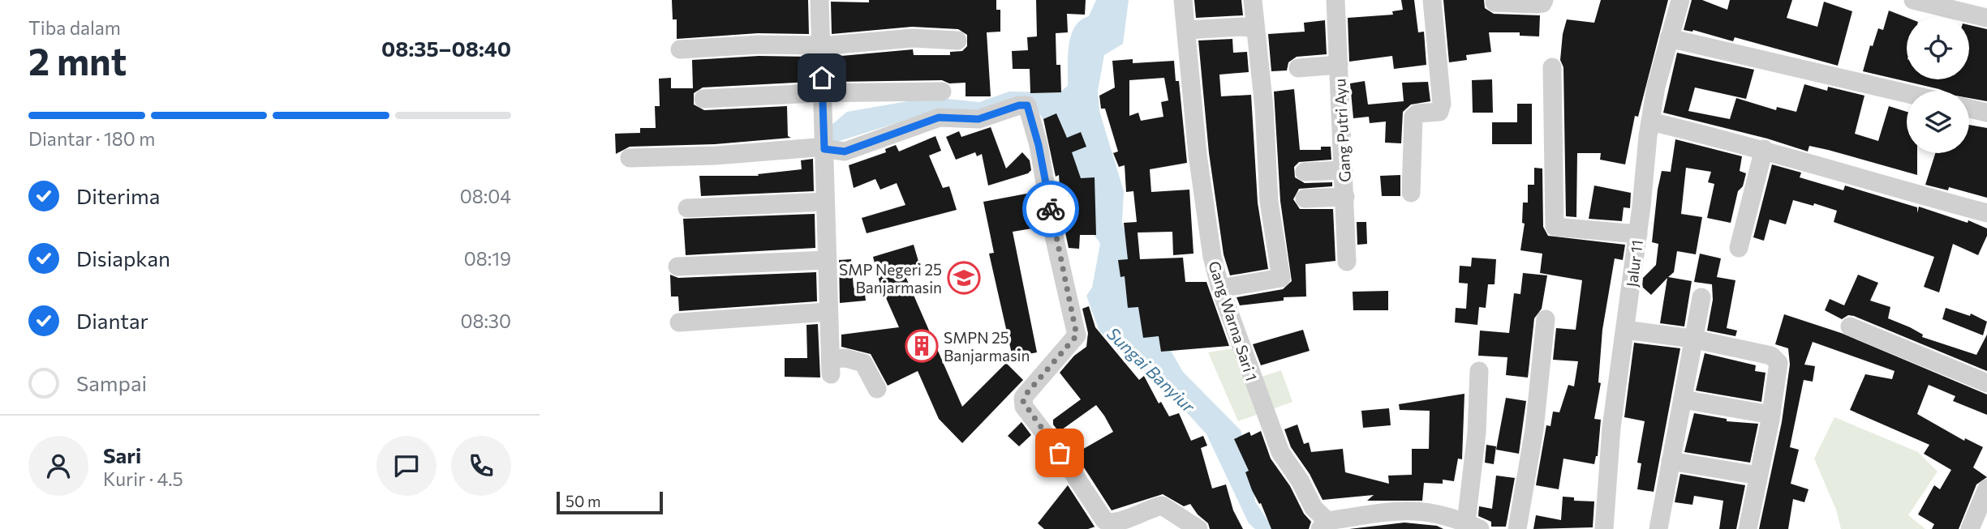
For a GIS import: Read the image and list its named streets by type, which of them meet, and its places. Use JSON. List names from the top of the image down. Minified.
{"streets":{"street":["Gang Putri Ayu","Jalur 11","Gang Warna Sari 1"]},"water":["Sungai Banyiur"],"places":{"school or university":["SMP Negeri 25 Banjarmasin"],"building":["SMPN 25 Banjarmasin"]},"scale_bar":"50 m","page":{"heading":["2 mnt","Tiba dalam","08:35–08:40"],"panel":["Sari","Kurir · 4.5"],"bar":"Diantar · 180 m","list":[["Diterima","08:04"],["Disiapkan","08:19"],["Diantar","08:30"],"Sampai"],"scale":"50 m"}}
